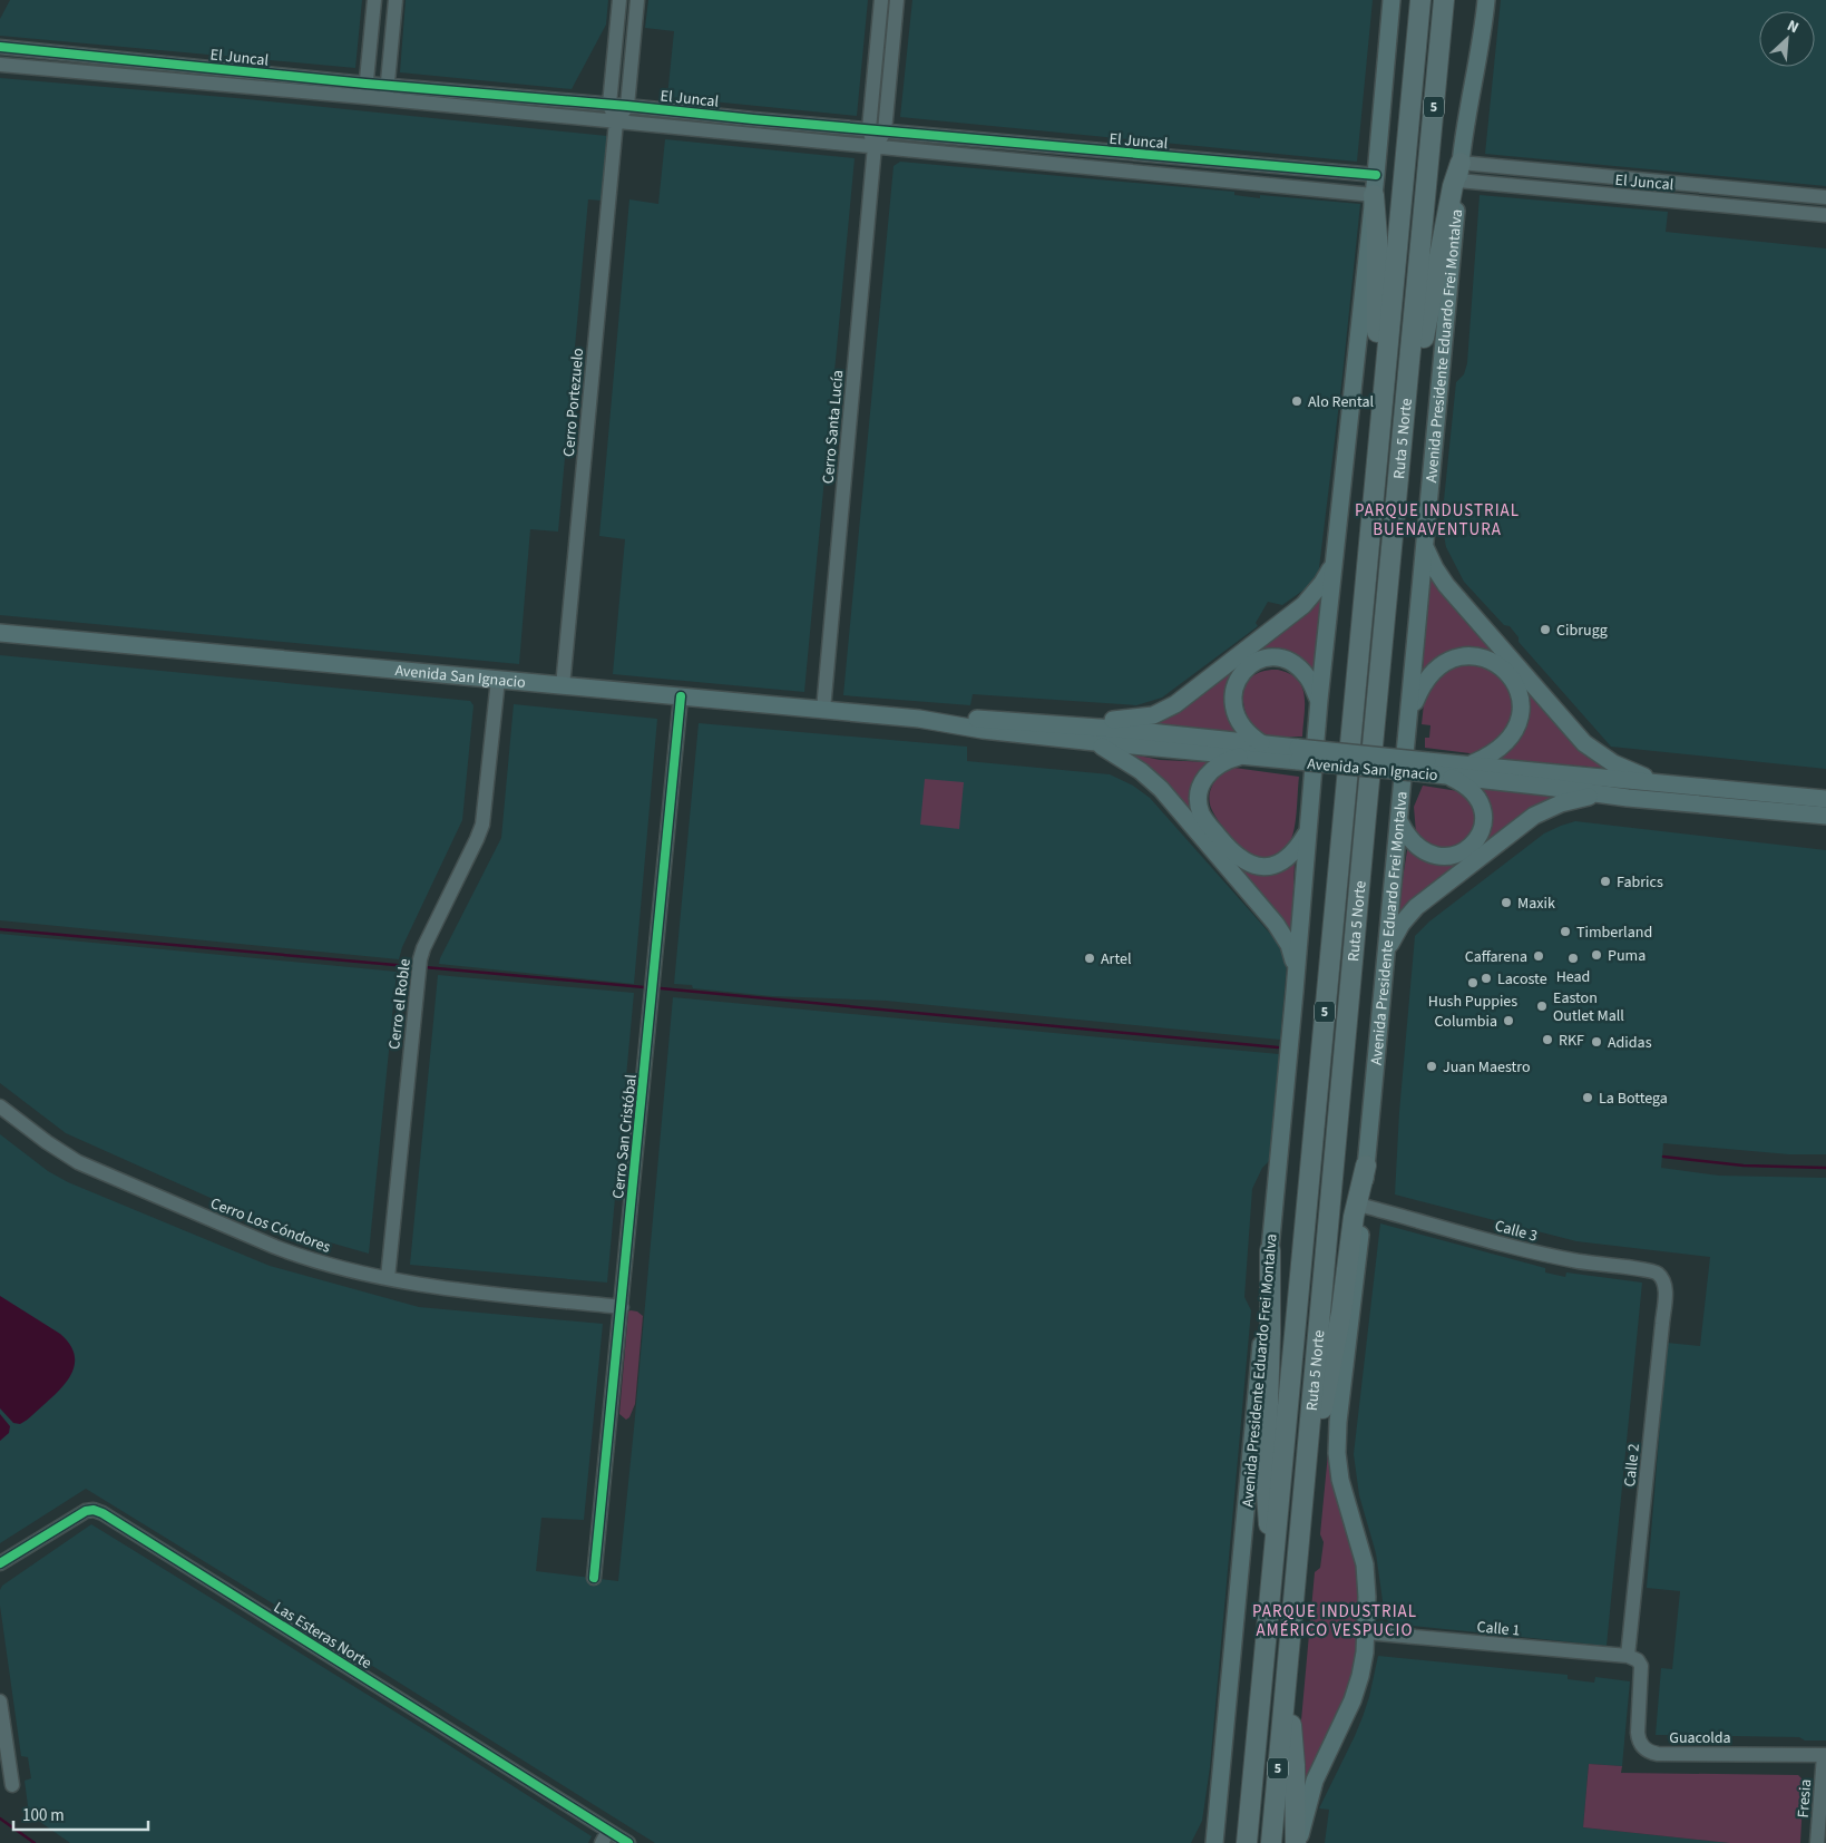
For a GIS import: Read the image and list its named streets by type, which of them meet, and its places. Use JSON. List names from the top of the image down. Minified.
{"streets":{"highway":["5","Ruta 5 Norte"],"main road":["Avenida Presidente Eduardo Frei Montalva","Avenida San Ignacio"],"street":["El Juncal","Cerro Portezuelo","Cerro Santa Lucía","Cerro el Roble","Cerro San Cristóbal","Cerro Los Cóndores","Calle 3","Calle 2","Calle 1","Las Esteras Norte","Guacolda","Fresia"]},"crossings":[["El Juncal","Avenida Presidente Eduardo Frei Montalva"],["El Juncal","Cerro Portezuelo"],["El Juncal","Cerro Santa Lucía"],["Avenida Presidente Eduardo Frei Montalva","Calle 3"],["Avenida Presidente Eduardo Frei Montalva","Calle 1"],["Cerro Portezuelo","Avenida San Ignacio"],["Cerro Santa Lucía","Avenida San Ignacio"],["Avenida San Ignacio","Cerro el Roble"],["Avenida San Ignacio","Cerro San Cristóbal"],["Cerro el Roble","Cerro Los Cóndores"],["Cerro San Cristóbal","Cerro Los Cóndores"],["Calle 3","Calle 2"],["Calle 2","Calle 1"],["Calle 2","Guacolda"],["Calle 1","Guacolda"],["Guacolda","Fresia"]],"districts":["PARQUE INDUSTRIAL BUENAVENTURA","PARQUE INDUSTRIAL AMÉRICO VESPUCIO"],"places":["Alo Rental","Cibrugg","Fabrics","Maxik","Timberland","Puma","Caffarena","Artel","Head","Lacoste","Hush Puppies","Easton Outlet Mall","Columbia","RKF","Adidas","Juan Maestro","La Bottega"],"scale_bar":"100 m","north":"top right"}
